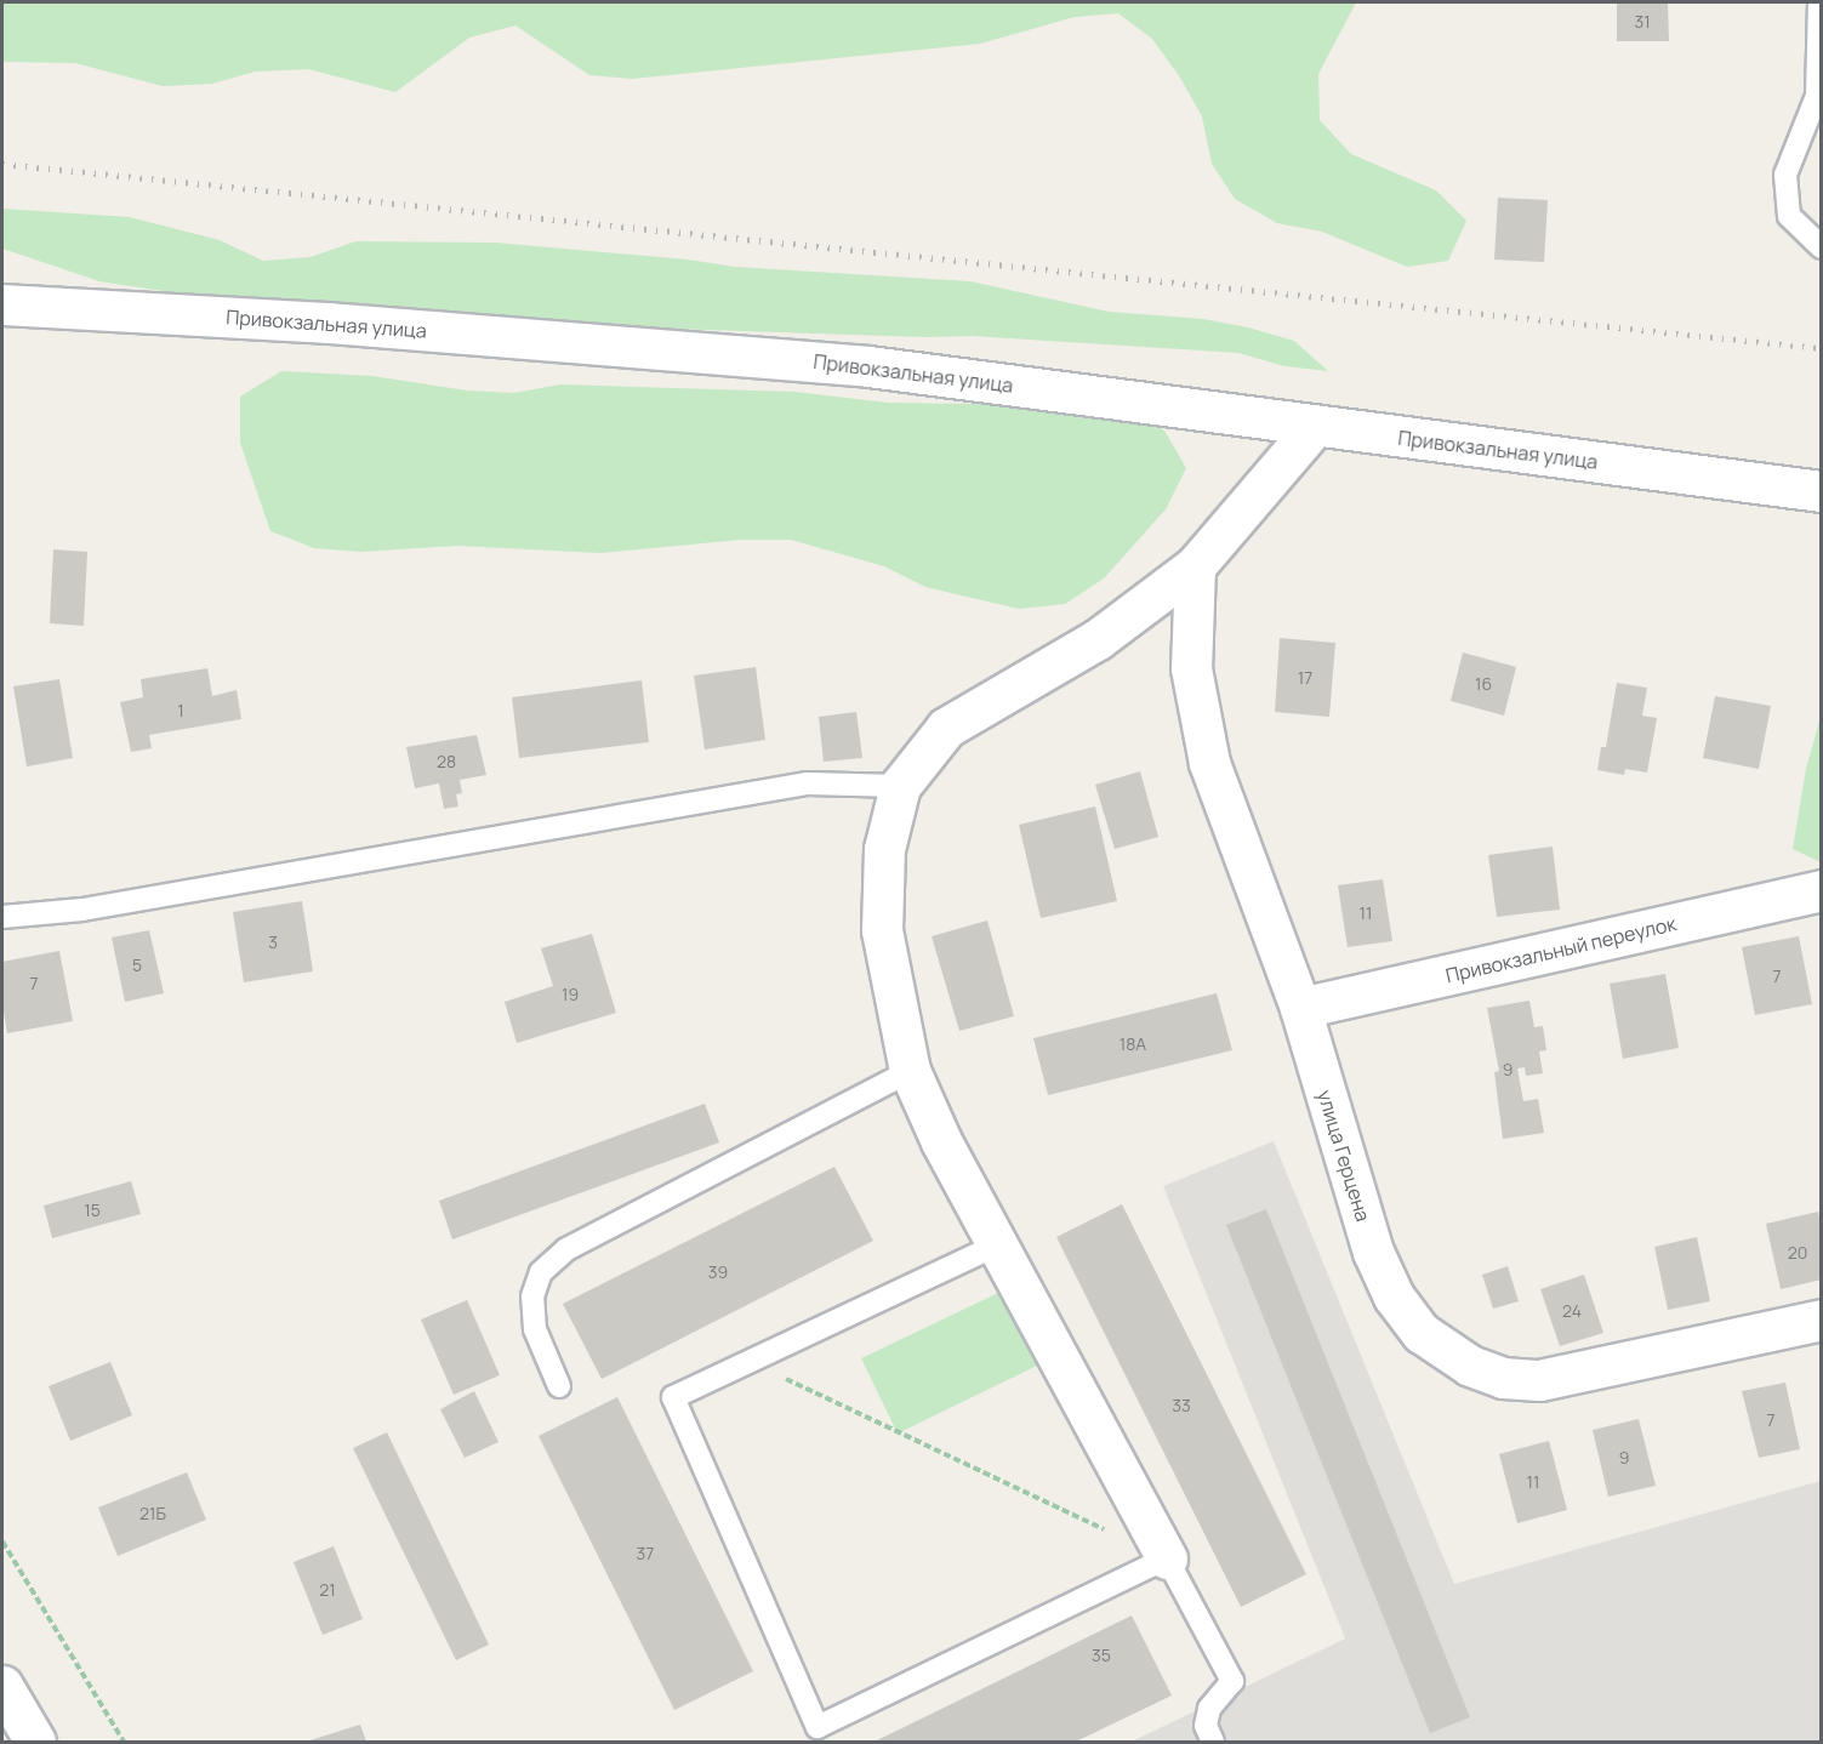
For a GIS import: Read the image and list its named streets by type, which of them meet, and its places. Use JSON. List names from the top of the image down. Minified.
{"streets":{"street":["Привокзальная улица","Привокзальный переулок","улица Герцена"]},"crossings":[["Привокзальный переулок","улица Герцена"]],"house_numbers":["31","17","16","1","28","11","3","5","7","7","19","18А","9","15","20","39","24","33","7","9","11","21Б","37","21","35"]}
